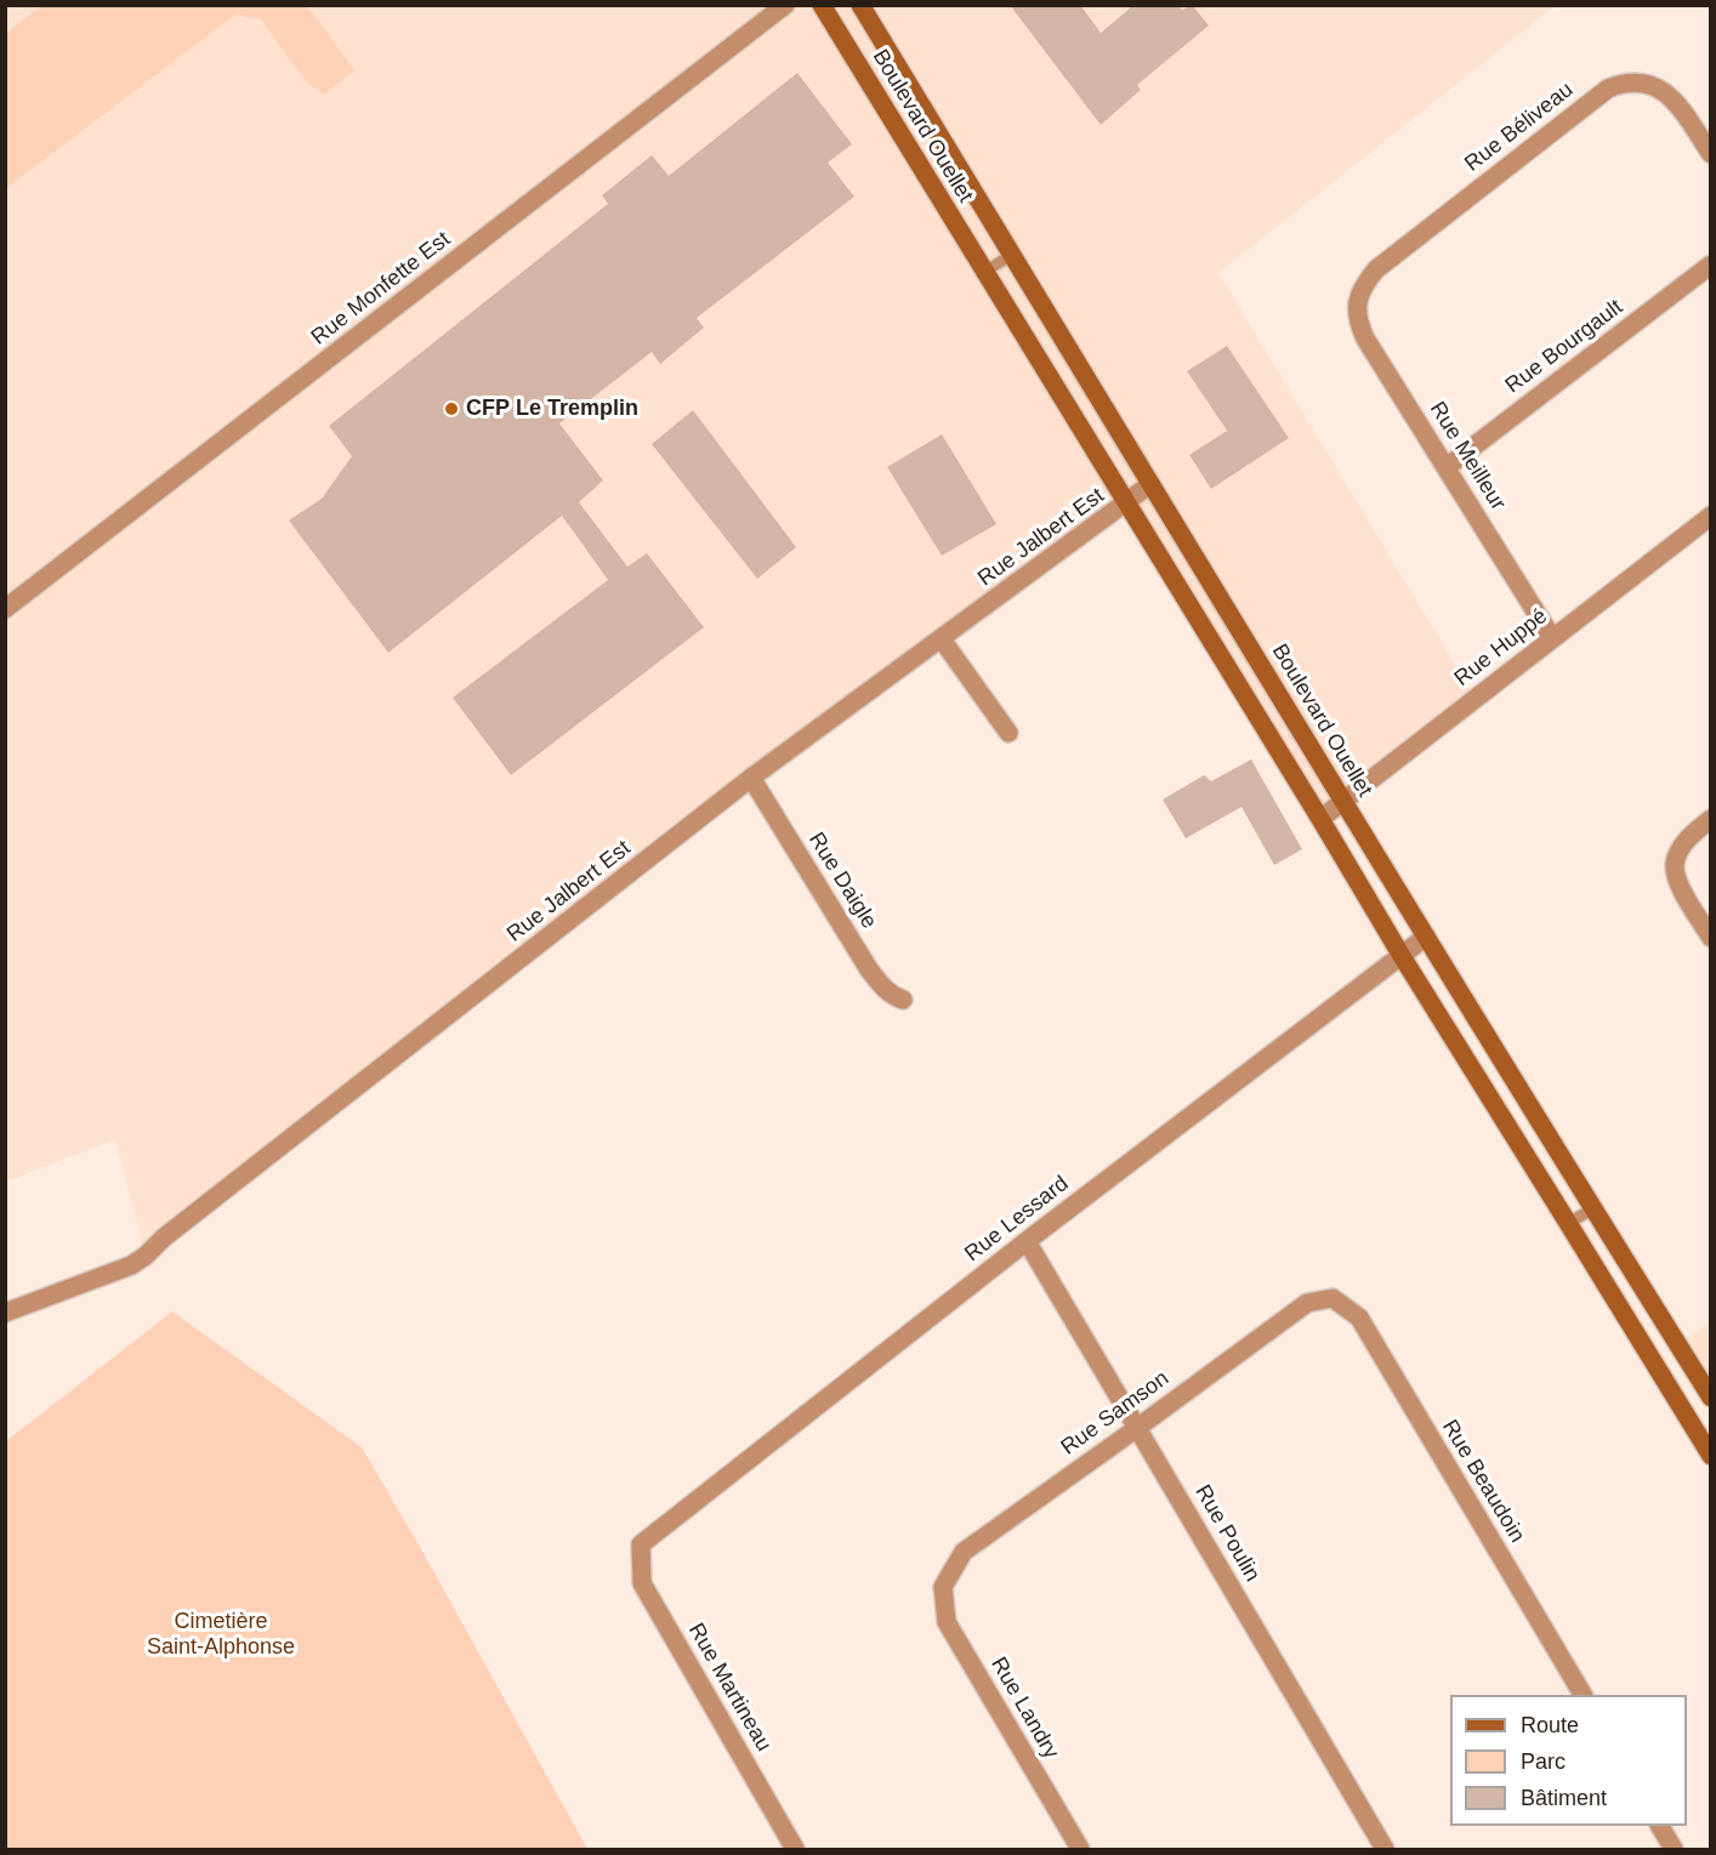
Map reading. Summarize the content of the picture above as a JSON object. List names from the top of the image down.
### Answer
{
  "streets": {
    "street": [
      "Boulevard Ouellet",
      "Rue Béliveau",
      "Rue Monfette Est",
      "Rue Bourgault",
      "Rue Meilleur",
      "Rue Jalbert Est",
      "Rue Huppé",
      "Rue Daigle",
      "Rue Lessard",
      "Rue Samson",
      "Rue Beaudoin",
      "Rue Poulin",
      "Rue Martineau",
      "Rue Landry"
    ]
  },
  "crossings": [
    ["Boulevard Ouellet", "Rue Jalbert Est"],
    ["Boulevard Ouellet", "Rue Huppé"],
    ["Boulevard Ouellet", "Rue Lessard"],
    ["Rue Béliveau", "Rue Meilleur"],
    ["Rue Bourgault", "Rue Meilleur"],
    ["Rue Meilleur", "Rue Huppé"],
    ["Rue Jalbert Est", "Rue Daigle"],
    ["Rue Lessard", "Rue Poulin"],
    ["Rue Lessard", "Rue Martineau"],
    ["Rue Samson", "Rue Beaudoin"],
    ["Rue Samson", "Rue Poulin"],
    ["Rue Samson", "Rue Landry"]
  ],
  "parks": ["Cimetière Saint-Alphonse"],
  "places": ["CFP Le Tremplin"],
  "legend": ["Route", "Parc", "Bâtiment"]
}
